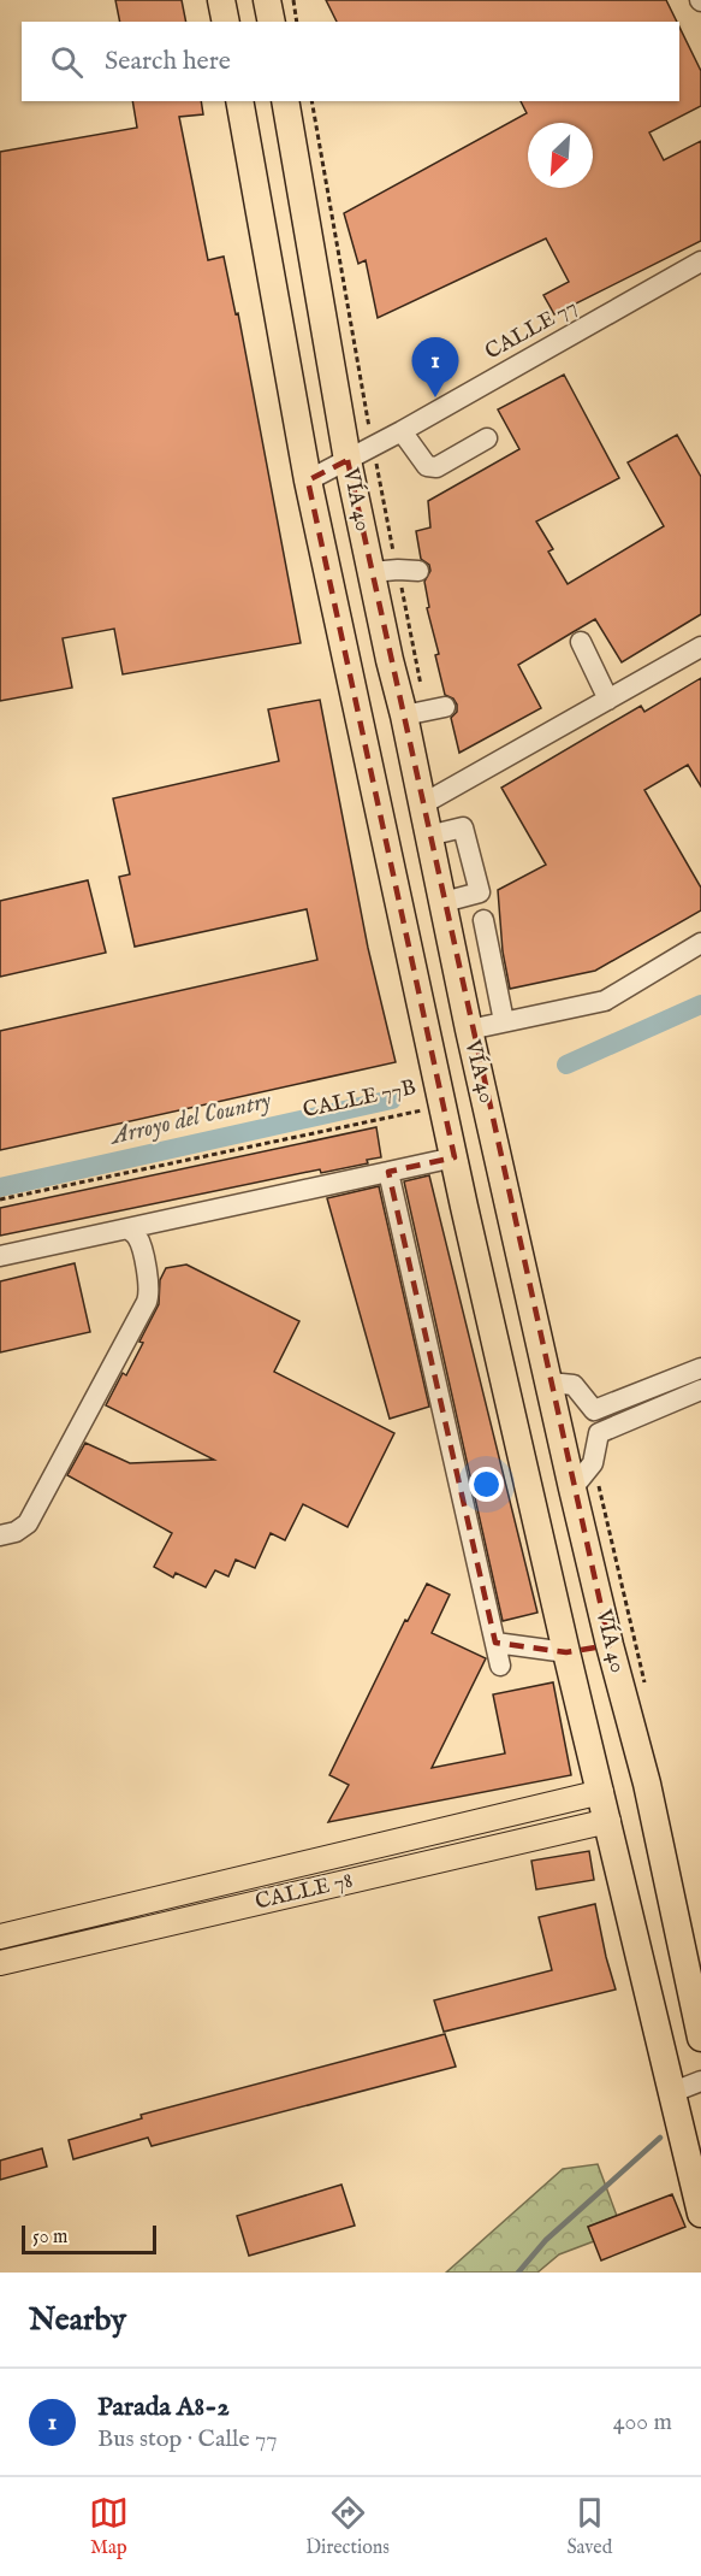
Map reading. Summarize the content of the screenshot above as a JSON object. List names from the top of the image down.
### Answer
{
  "streets": {
    "highway": ["VÍA 40"],
    "main road": ["CALLE 78"],
    "street": ["CALLE 77"],
    "path": ["CALLE 77B"]
  },
  "crossings": [
    ["CALLE 77", "VÍA 40"],
    ["VÍA 40", "CALLE 78"]
  ],
  "water": ["Arroyo del Country"],
  "scale_bar": "50 m",
  "north": "bottom left",
  "page": {
    "search": "Search here",
    "pins": "1",
    "scale": "50 m",
    "heading": "Nearby",
    "list": [
      {
        "mark": "1",
        "name": "Parada A8-2",
        "note": "Bus stop · Calle 77",
        "value": "400 m"
      }
    ],
    "nav": ["Map", "Directions", "Saved"]
  }
}
